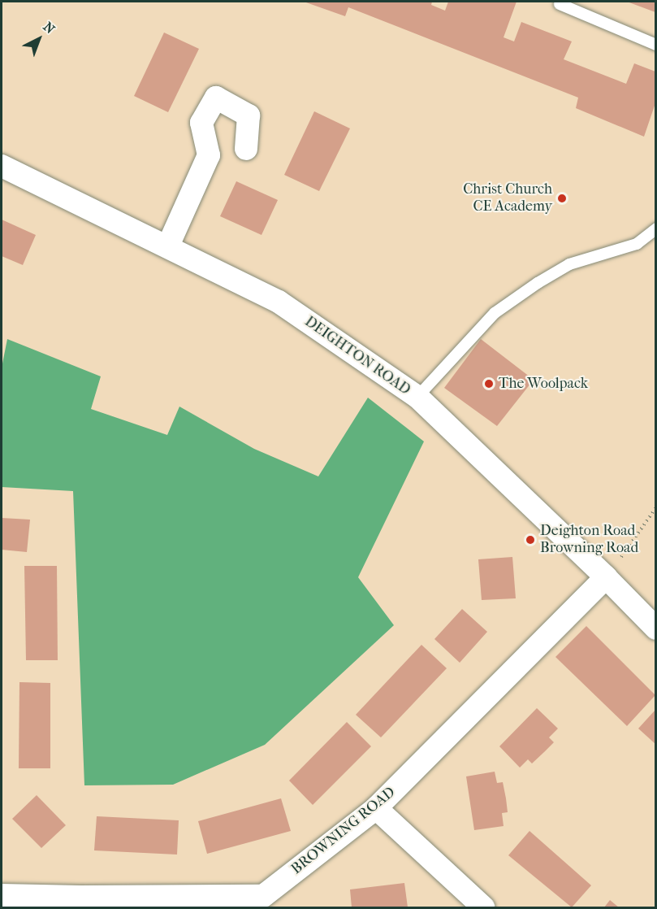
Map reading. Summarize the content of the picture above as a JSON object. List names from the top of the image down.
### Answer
{
  "streets": {
    "street": ["DEIGHTON ROAD", "BROWNING ROAD"]
  },
  "crossings": [
    ["DEIGHTON ROAD", "BROWNING ROAD"]
  ],
  "places": ["Christ Church CE Academy", "The Woolpack", "Deighton Road Browning Road"],
  "north": "top right"
}
